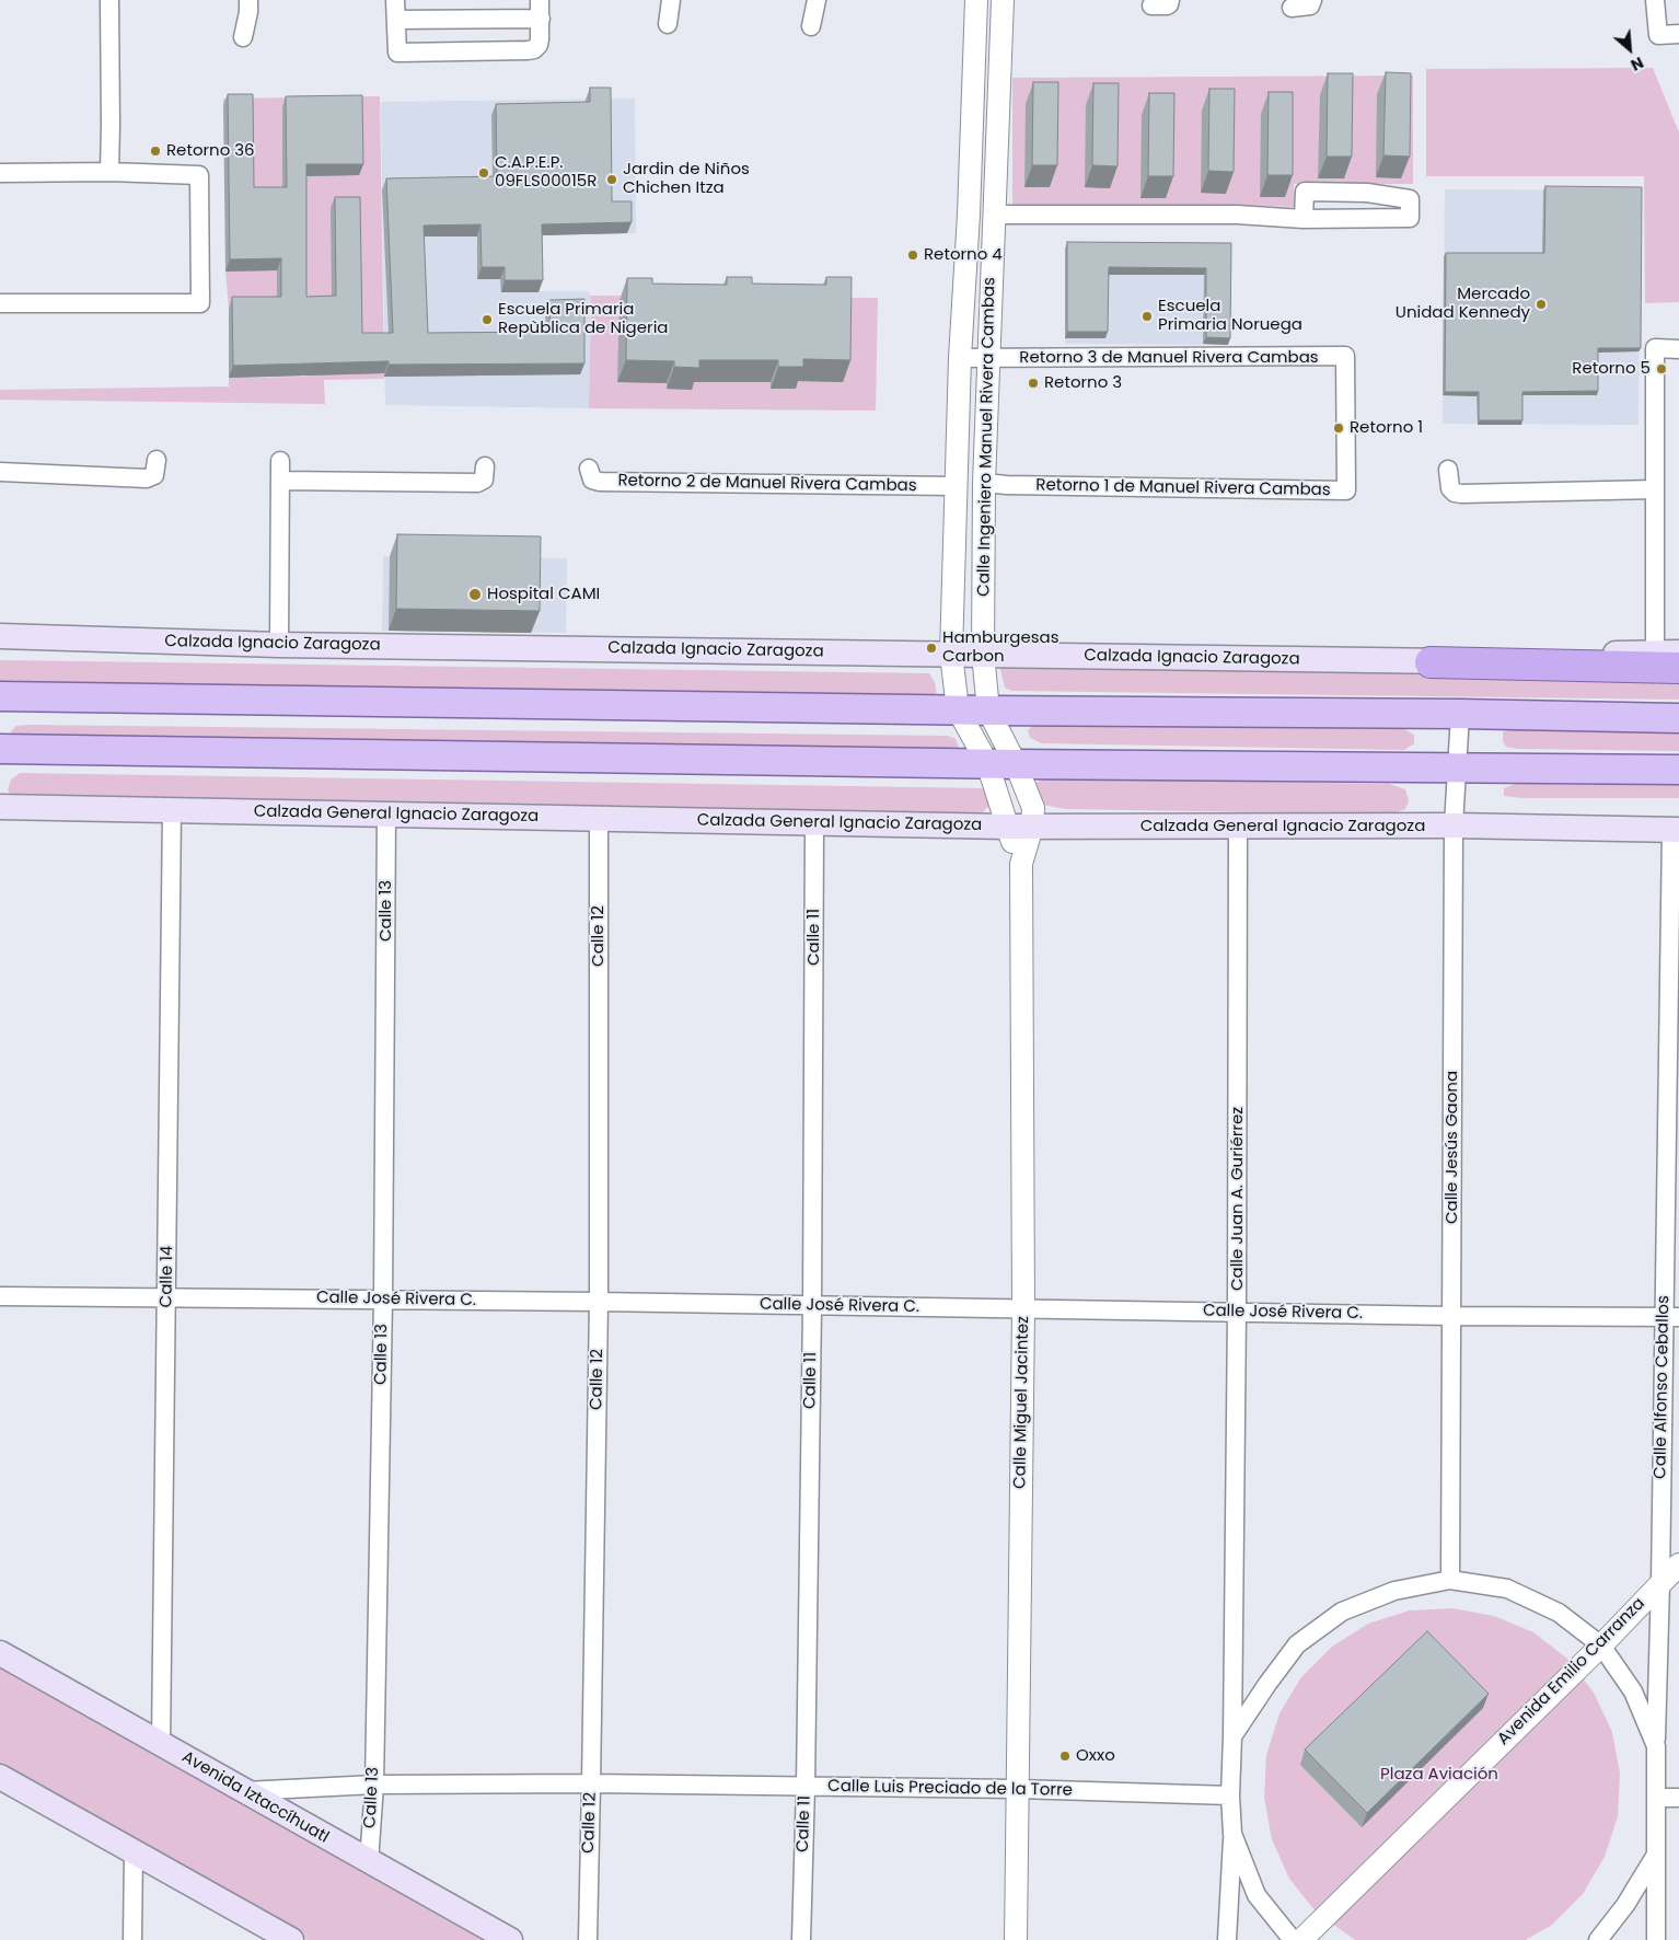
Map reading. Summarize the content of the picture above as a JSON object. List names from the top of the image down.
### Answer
{
  "streets": {
    "main road": ["Calzada Ignacio Zaragoza", "Calzada General Ignacio Zaragoza", "Avenida Iztaccíhuatl"],
    "street": [
      "Retorno 3 de Manuel Rivera Cambas",
      "Calle Ingeniero Manuel Rivera Cambas",
      "Retorno 2 de Manuel Rivera Cambas",
      "Retorno 1 de Manuel Rivera Cambas",
      "Calle 13",
      "Calle 12",
      "Calle 11",
      "Calle Jesús Gaona",
      "Calle Juan A. Guriérrez",
      "Calle 14",
      "Calle José Rivera C.",
      "Calle Alfonso Ceballos",
      "Calle Miguel Jacintez",
      "Avenida Emilio Carranza",
      "Calle Luis Preciado de la Torre"
    ]
  },
  "crossings": [
    ["Retorno 3 de Manuel Rivera Cambas", "Calle Ingeniero Manuel Rivera Cambas"],
    ["Retorno 3 de Manuel Rivera Cambas", "Retorno 1 de Manuel Rivera Cambas"],
    ["Calle Ingeniero Manuel Rivera Cambas", "Retorno 2 de Manuel Rivera Cambas"],
    ["Calle Ingeniero Manuel Rivera Cambas", "Retorno 1 de Manuel Rivera Cambas"],
    ["Calle Ingeniero Manuel Rivera Cambas", "Calzada Ignacio Zaragoza"],
    ["Calle Ingeniero Manuel Rivera Cambas", "Calle Miguel Jacintez"],
    ["Calzada General Ignacio Zaragoza", "Calle 13"],
    ["Calzada General Ignacio Zaragoza", "Calle 12"],
    ["Calzada General Ignacio Zaragoza", "Calle 11"],
    ["Calzada General Ignacio Zaragoza", "Calle Jesús Gaona"],
    ["Calzada General Ignacio Zaragoza", "Calle Juan A. Guriérrez"],
    ["Calzada General Ignacio Zaragoza", "Calle 14"],
    ["Calzada General Ignacio Zaragoza", "Calle Alfonso Ceballos"],
    ["Calzada General Ignacio Zaragoza", "Calle Miguel Jacintez"],
    ["Calle 13", "Calle José Rivera C."],
    ["Calle 13", "Calle Luis Preciado de la Torre"],
    ["Calle 13", "Avenida Iztaccíhuatl"],
    ["Calle 12", "Calle José Rivera C."],
    ["Calle 12", "Calle Luis Preciado de la Torre"],
    ["Calle 11", "Calle José Rivera C."],
    ["Calle 11", "Calle Luis Preciado de la Torre"],
    ["Calle Jesús Gaona", "Calle José Rivera C."],
    ["Calle Juan A. Guriérrez", "Calle José Rivera C."],
    ["Calle Juan A. Guriérrez", "Calle Luis Preciado de la Torre"],
    ["Calle 14", "Calle José Rivera C."],
    ["Calle 14", "Avenida Iztaccíhuatl"],
    ["Calle José Rivera C.", "Calle Alfonso Ceballos"],
    ["Calle José Rivera C.", "Calle Miguel Jacintez"],
    ["Calle Alfonso Ceballos", "Avenida Emilio Carranza"],
    ["Calle Miguel Jacintez", "Calle Luis Preciado de la Torre"],
    ["Calle Luis Preciado de la Torre", "Avenida Iztaccíhuatl"]
  ],
  "parks": ["Plaza Aviación"],
  "places": [
    "Retorno 36",
    "C.A.P.E.P. 09FLS00015R",
    "Jardin de Niños Chichen Itza",
    "Retorno 4",
    "Mercado Unidad Kennedy",
    "Escuela Primaria Noruega",
    "Escuela Primaria Repùblica de Nigeria",
    "Retorno 5",
    "Retorno 3",
    "Retorno 1",
    "Hospital CAMI",
    "Hamburgesas Carbon",
    "Oxxo"
  ],
  "north": "bottom right"
}
